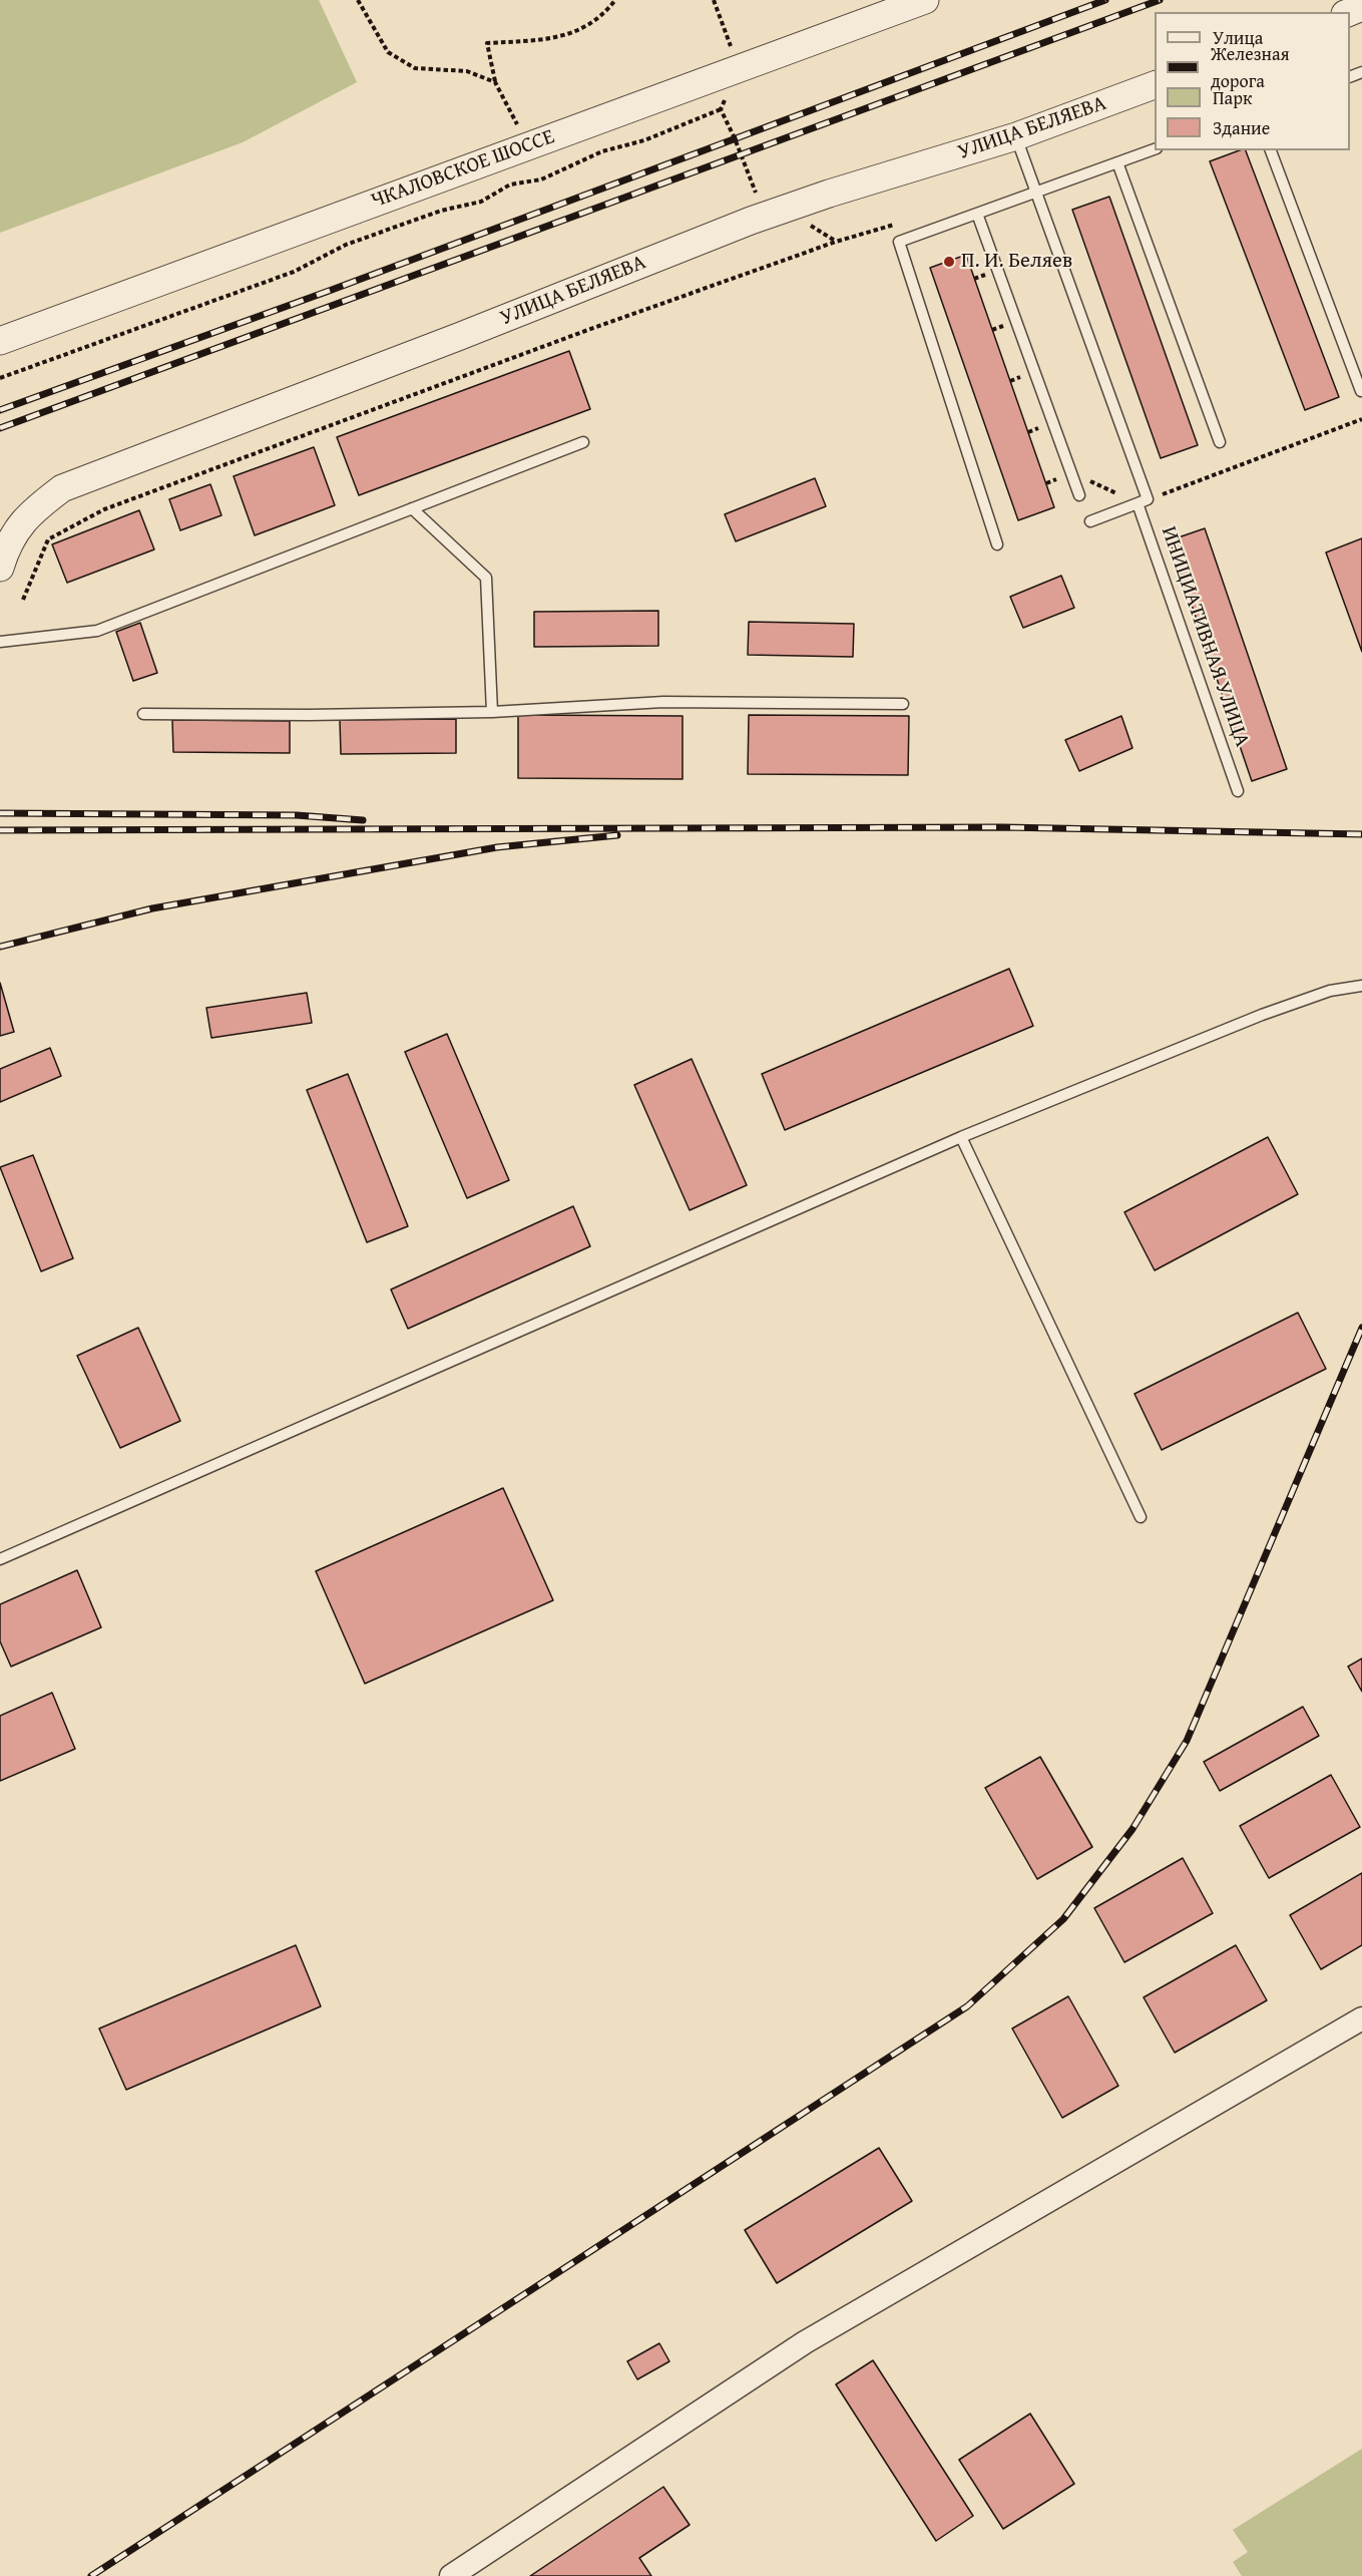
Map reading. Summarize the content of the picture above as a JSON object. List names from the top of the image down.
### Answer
{
  "streets": {
    "street": ["УЛИЦА БЕЛЯЕВА", "ЧКАЛОВСКОЕ ШОССЕ"],
    "lane": ["ИНИЦИАТИВНАЯ УЛИЦА"]
  },
  "crossings": [
    ["УЛИЦА БЕЛЯЕВА", "ИНИЦИАТИВНАЯ УЛИЦА"]
  ],
  "places": ["П. И. Беляев"],
  "legend": [
    "Улица",
    "Железная дорога",
    "Парк",
    "Здание"
  ]
}
